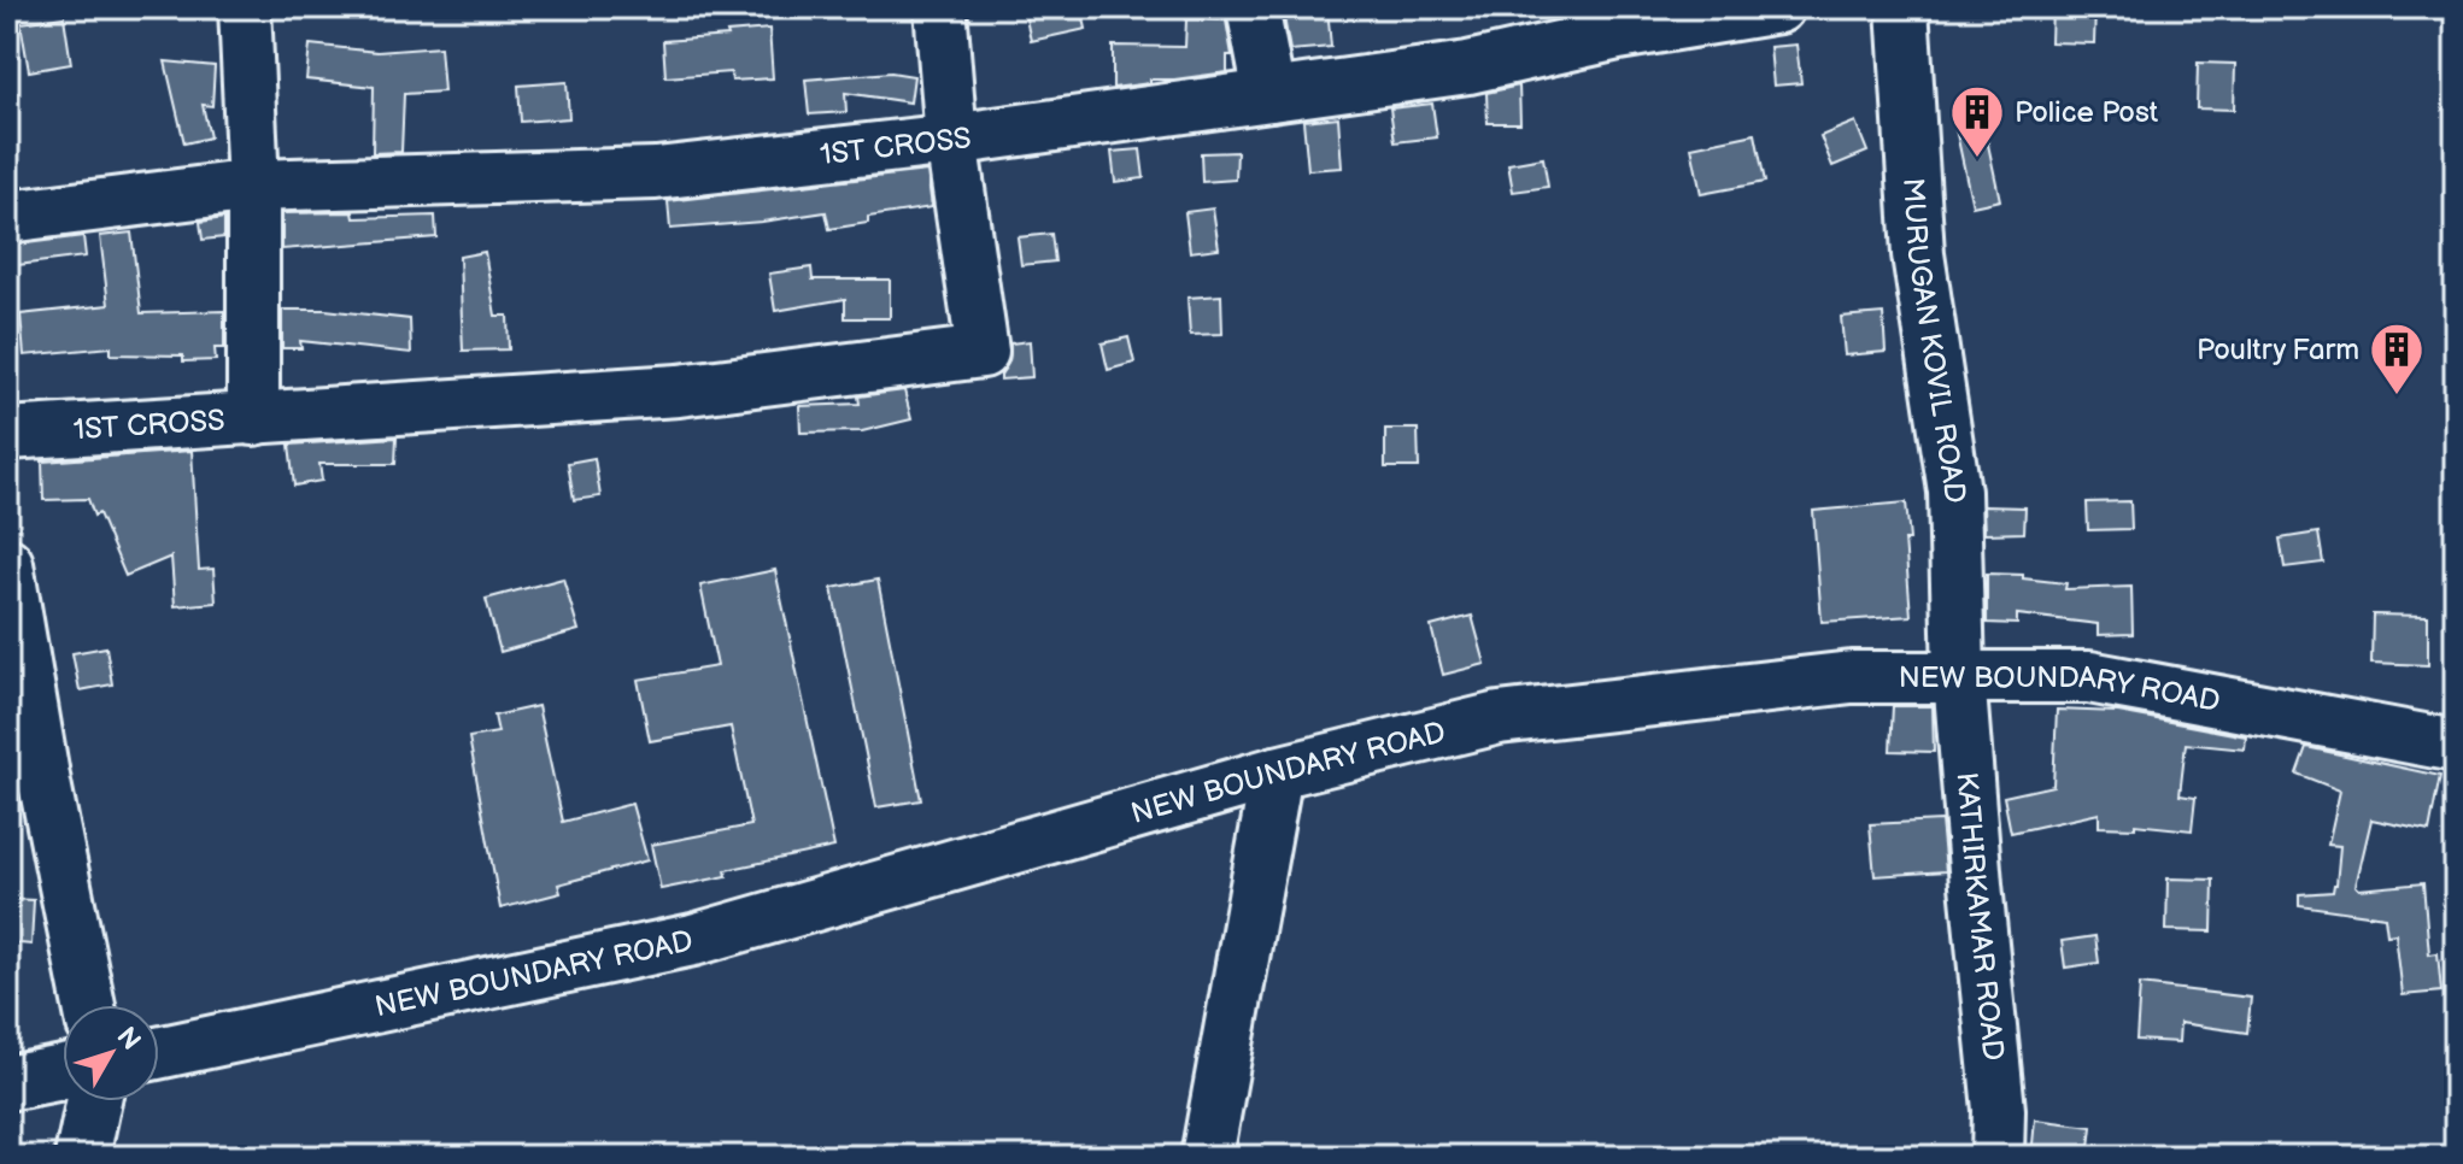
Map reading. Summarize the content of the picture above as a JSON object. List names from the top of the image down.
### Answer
{
  "streets": {
    "street": [
      "1ST CROSS",
      "MURUGAN KOVIL ROAD",
      "NEW BOUNDARY ROAD",
      "KATHIRKAMAR ROAD"
    ]
  },
  "crossings": [
    ["MURUGAN KOVIL ROAD", "NEW BOUNDARY ROAD"],
    ["MURUGAN KOVIL ROAD", "KATHIRKAMAR ROAD"],
    ["NEW BOUNDARY ROAD", "KATHIRKAMAR ROAD"]
  ],
  "places": {
    "building": ["Police Post", "Poultry Farm"]
  },
  "north": "top right"
}
